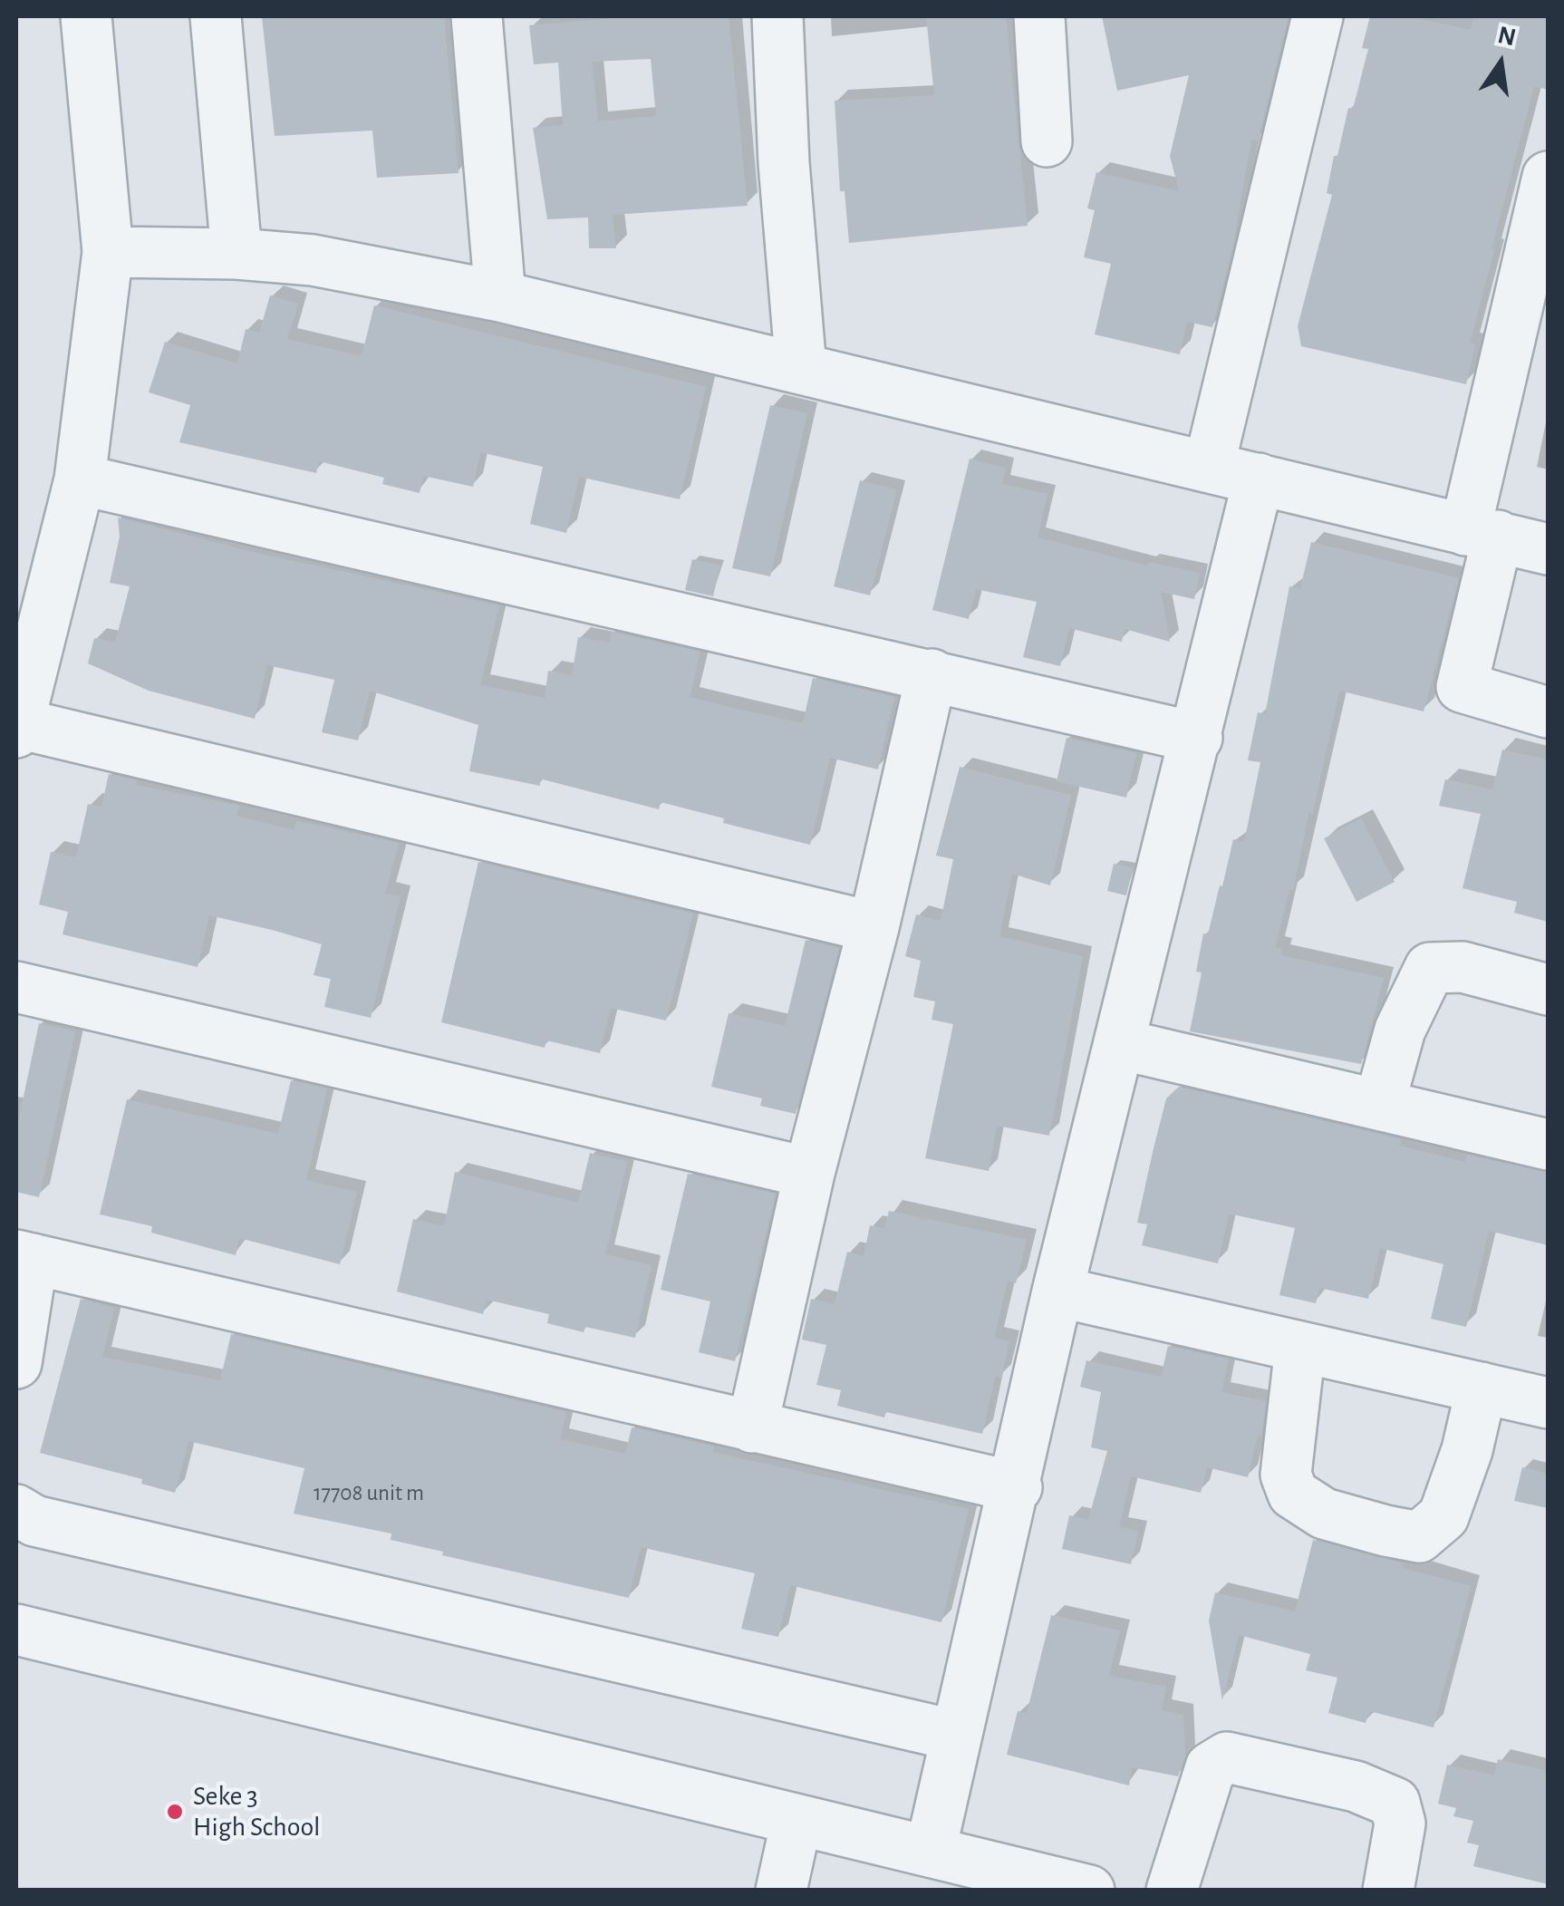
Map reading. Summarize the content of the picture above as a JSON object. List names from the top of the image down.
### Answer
{
  "places": ["Seke 3 High School"],
  "house_numbers": ["17708 unit m"],
  "north": "top"
}
